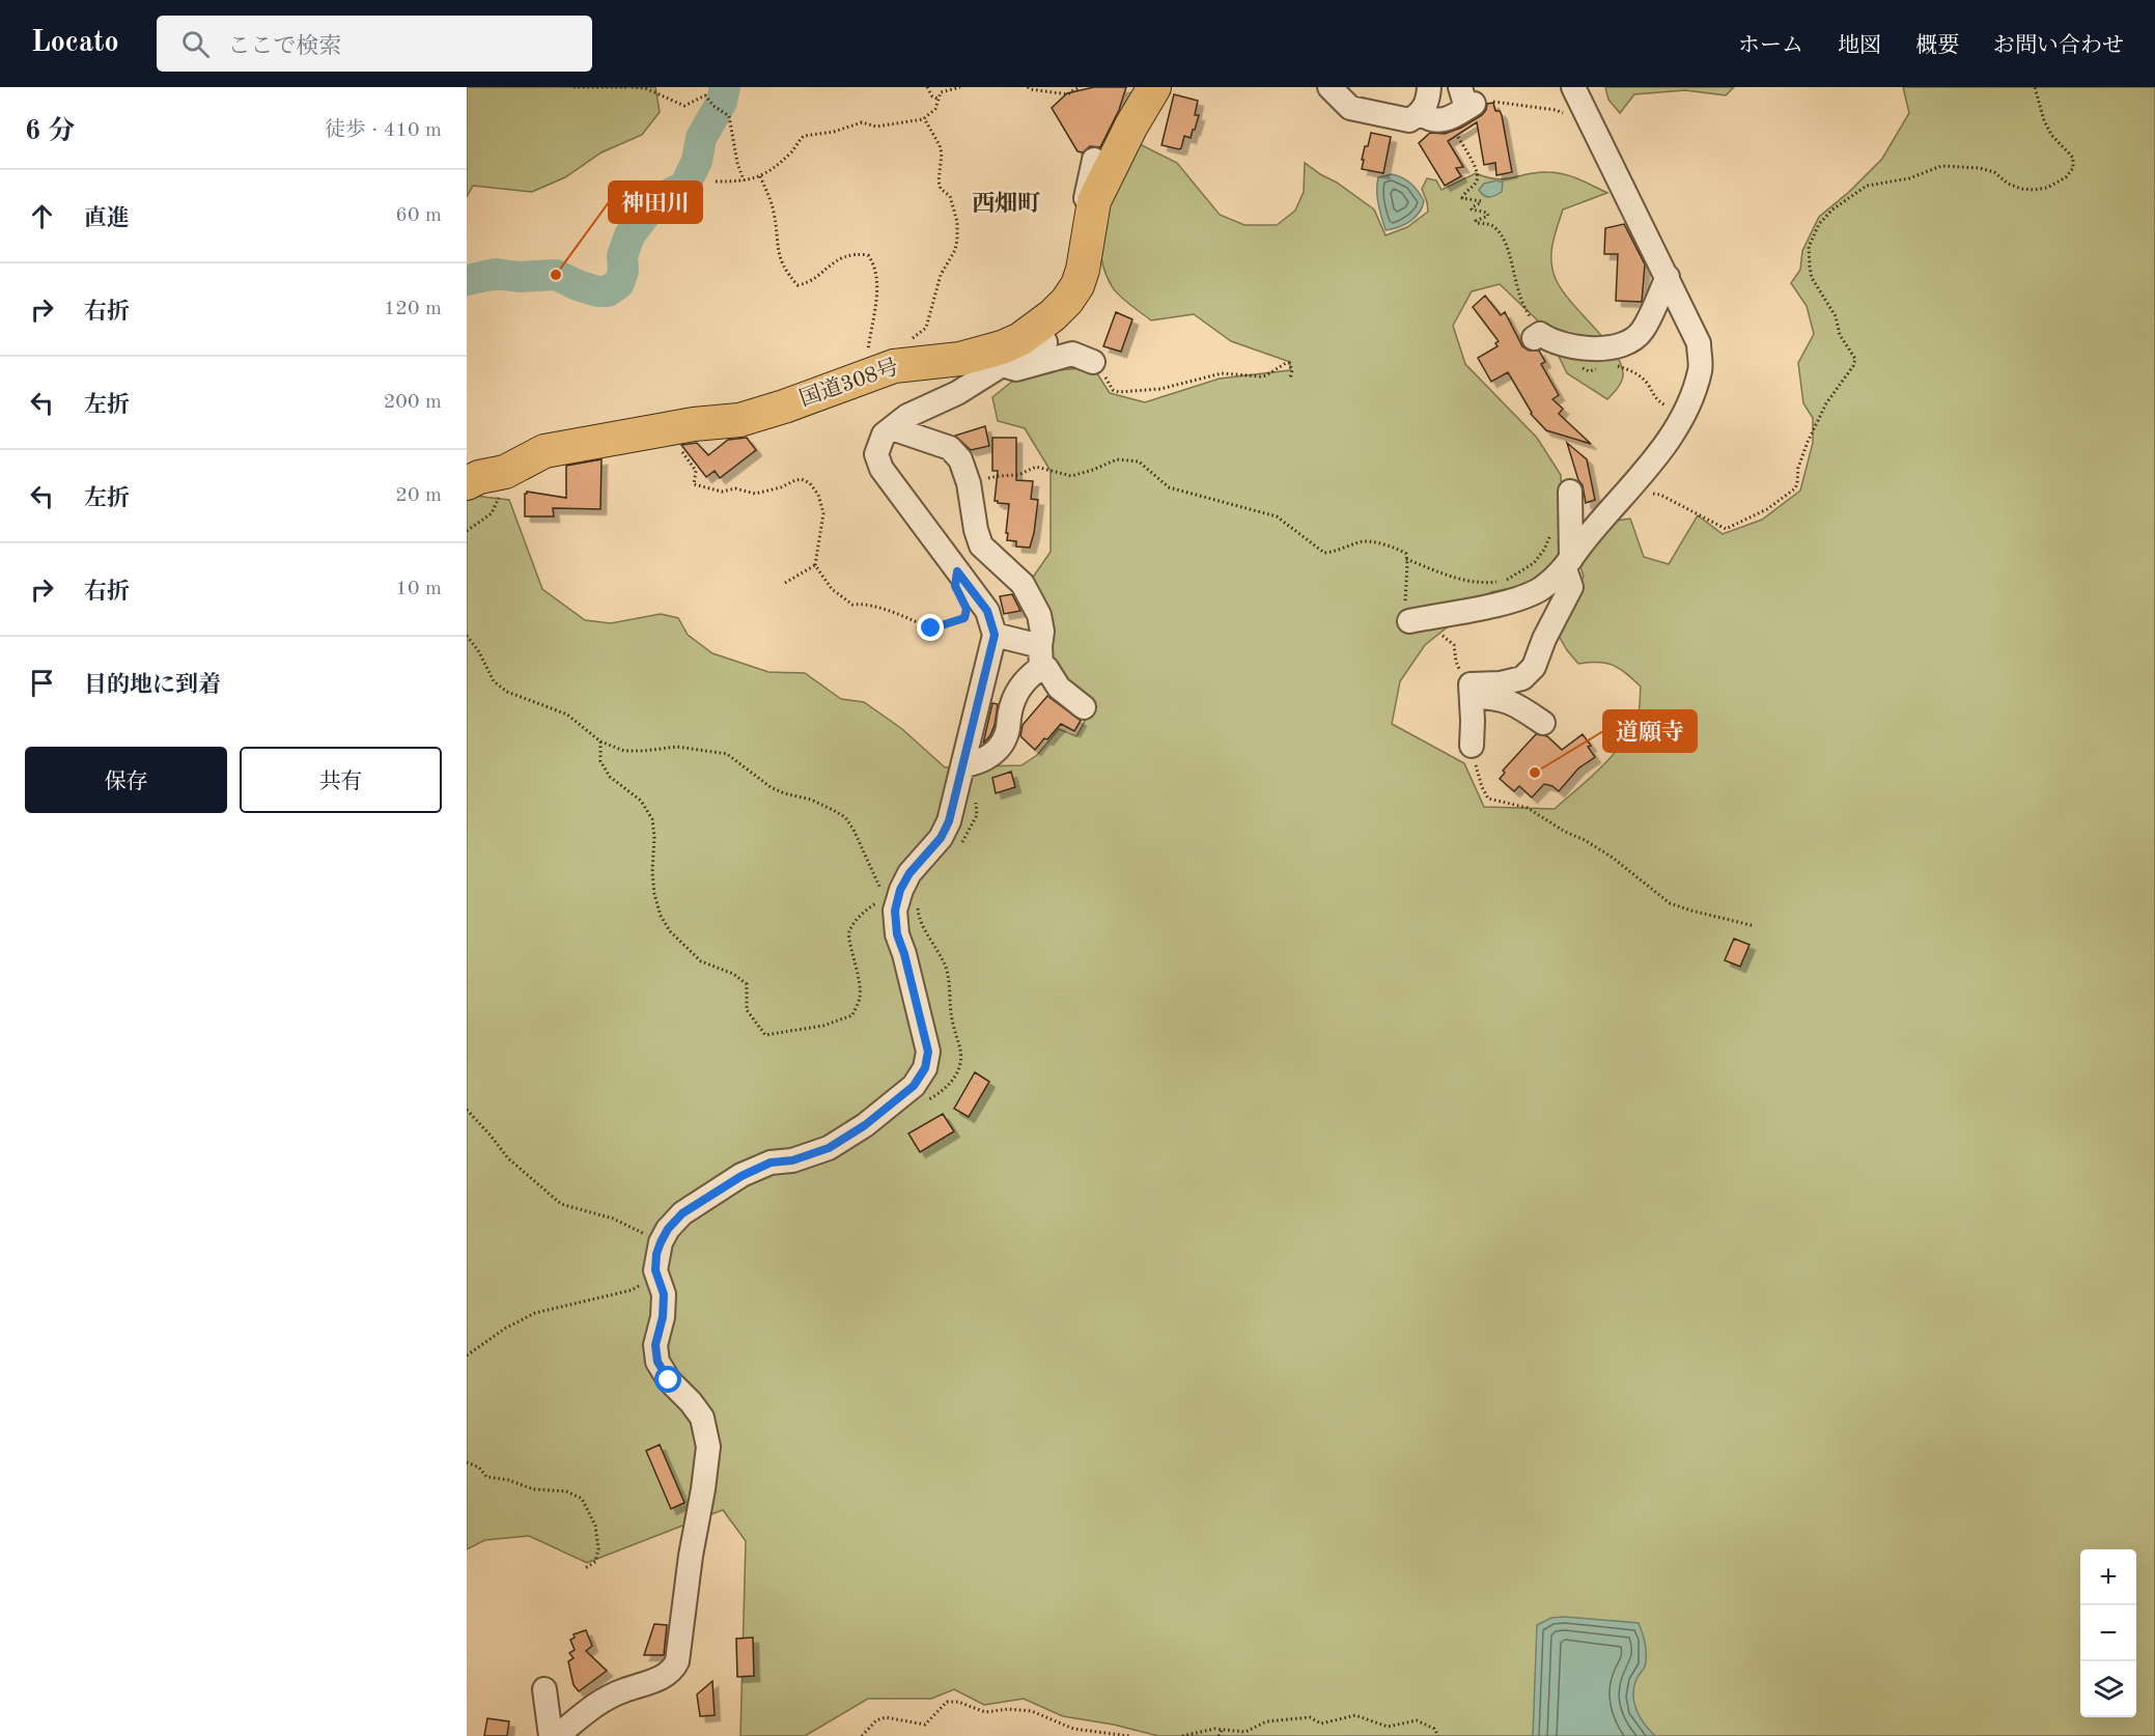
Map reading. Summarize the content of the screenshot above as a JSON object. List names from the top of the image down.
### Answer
{
  "streets": {
    "highway": ["国道308号"]
  },
  "districts": ["西畑町"],
  "places": ["神田川", "道願寺"],
  "page": {
    "header": "Locato",
    "search": "ここで検索",
    "nav": [
      "ホーム",
      "地図",
      "概要",
      "お問い合わせ"
    ],
    "heading": ["6 分", "徒歩 · 410 m"],
    "list": [
      ["直進", "60 m"],
      ["右折", "120 m"],
      ["左折", "200 m"],
      ["左折", "20 m"],
      ["右折", "10 m"],
      "目的地に到着"
    ],
    "buttons": ["保存", "共有"],
    "map_buttons": ["+", "−"]
  }
}
